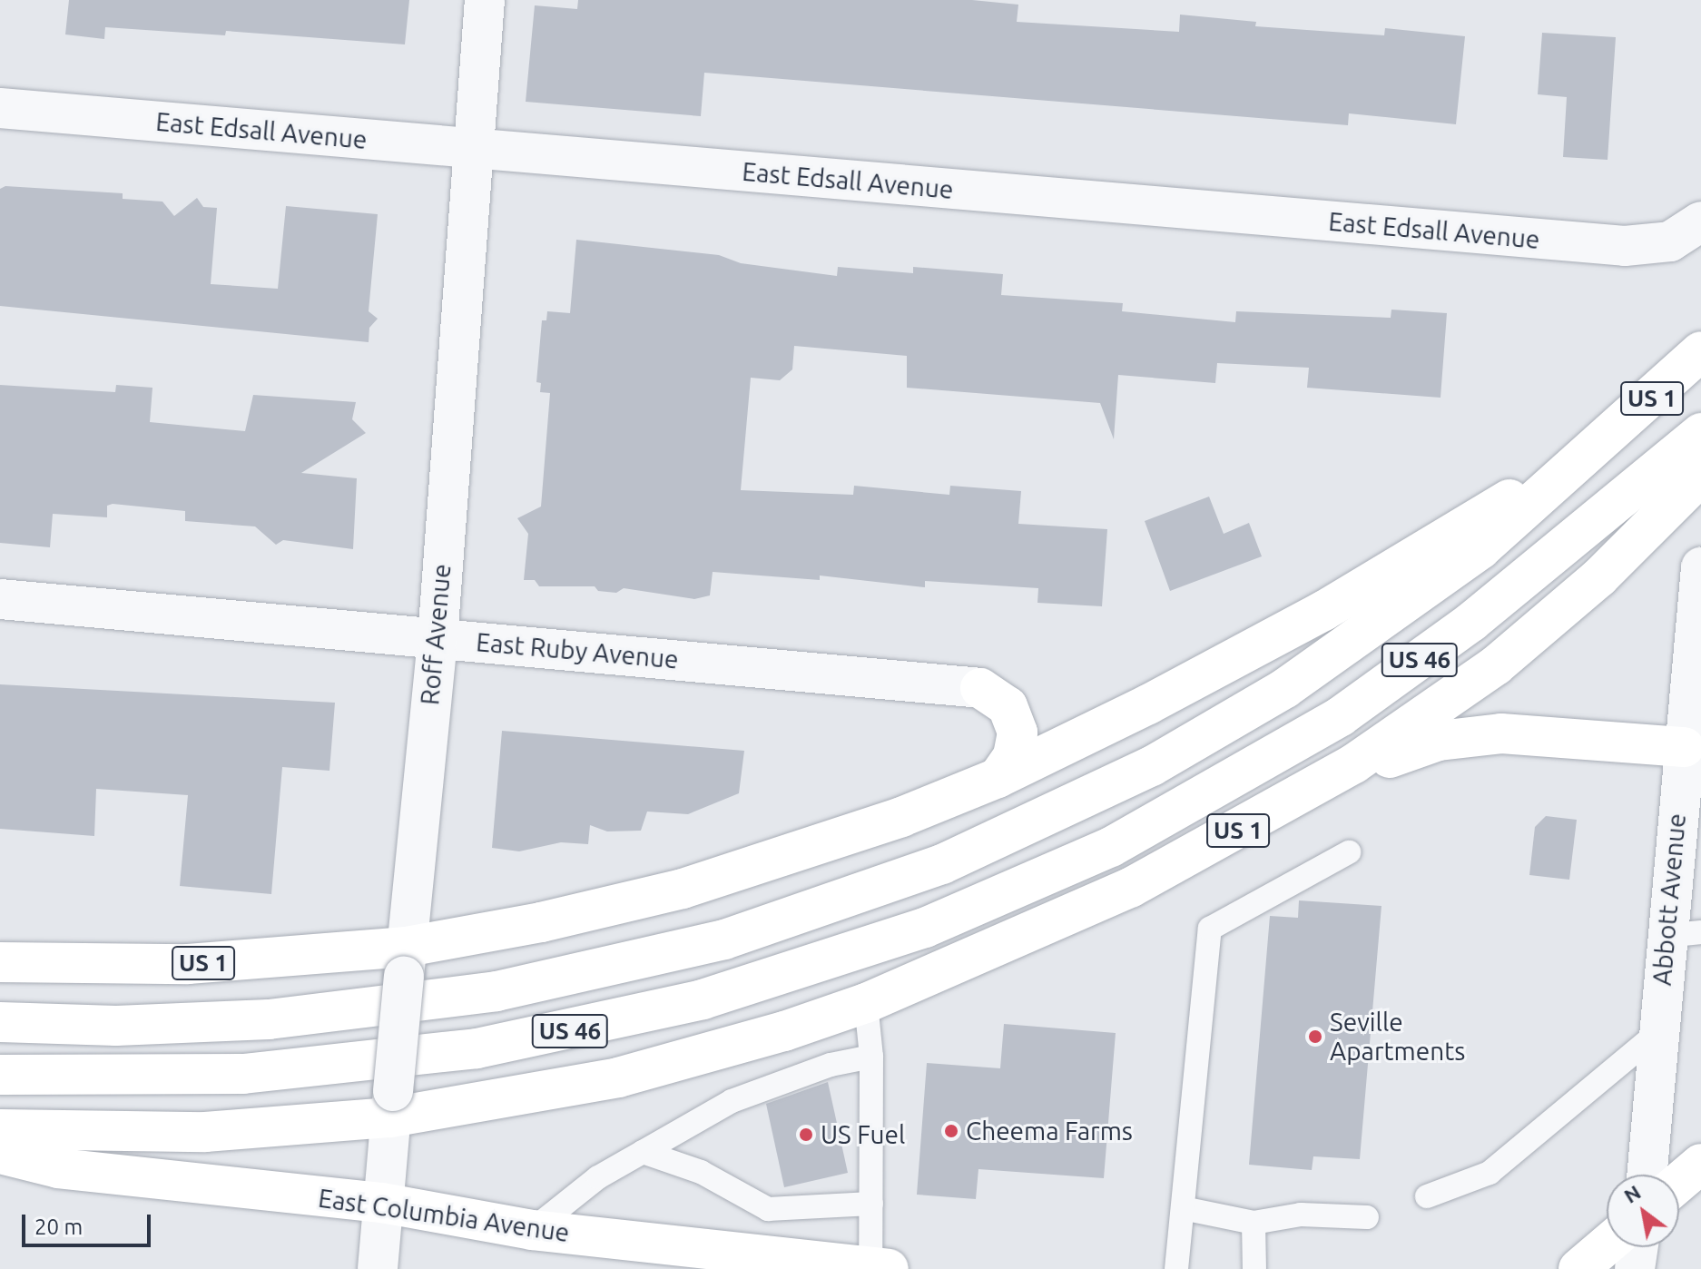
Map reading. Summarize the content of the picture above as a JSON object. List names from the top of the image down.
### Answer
{
  "streets": {
    "main road": ["US 1", "US 46", "East Columbia Avenue"],
    "street": [
      "East Edsall Avenue",
      "Roff Avenue",
      "East Ruby Avenue",
      "Abbott Avenue"
    ]
  },
  "crossings": [
    ["East Edsall Avenue", "Roff Avenue"],
    ["US 1", "Roff Avenue"],
    ["US 1", "US 46"],
    ["Roff Avenue", "East Ruby Avenue"],
    ["Roff Avenue", "East Columbia Avenue"]
  ],
  "places": ["Seville Apartments", "Cheema Farms", "US Fuel"],
  "scale_bar": "20 m",
  "north": "top left"
}
